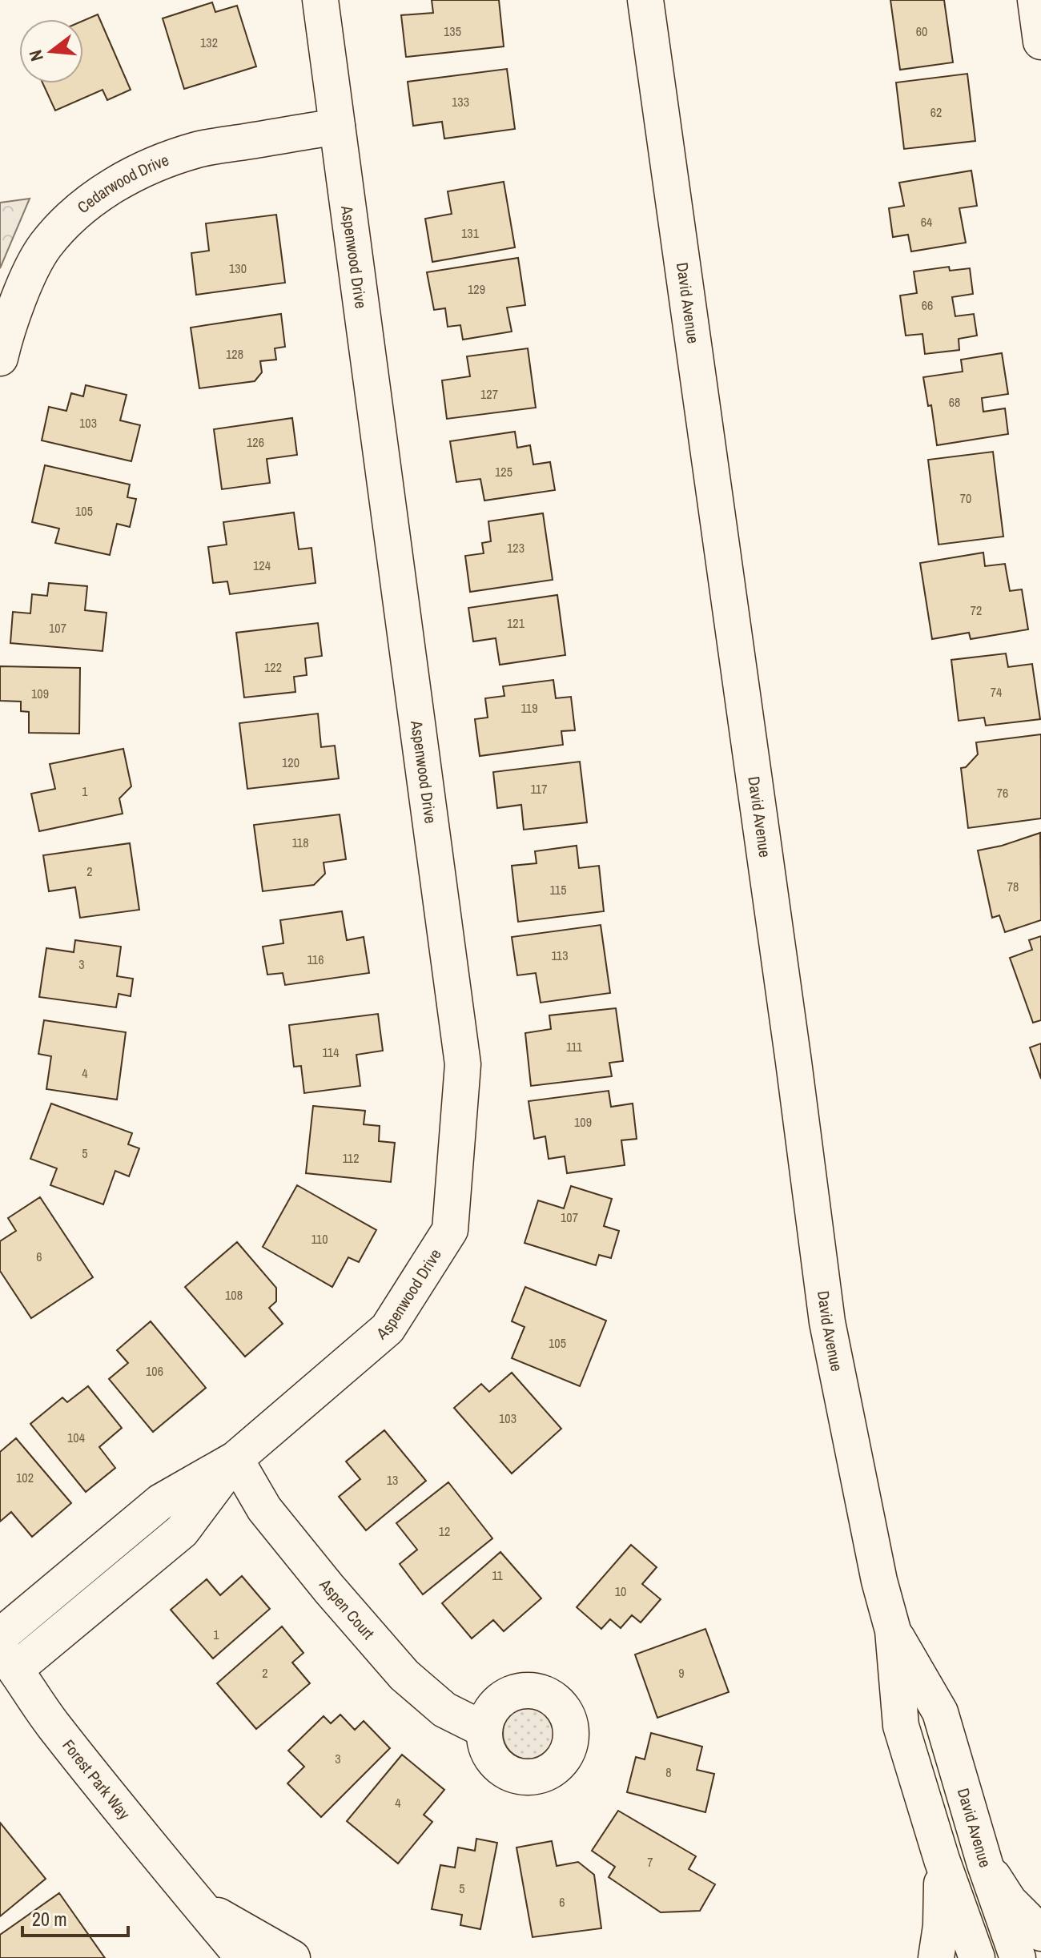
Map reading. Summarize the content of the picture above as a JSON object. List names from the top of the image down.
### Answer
{
  "streets": {
    "street": [
      "Cedarwood Drive",
      "Aspenwood Drive",
      "David Avenue",
      "Aspen Court",
      "Forest Park Way"
    ]
  },
  "crossings": [
    ["Cedarwood Drive", "Aspenwood Drive"],
    ["Aspenwood Drive", "Aspen Court"],
    ["Aspenwood Drive", "Forest Park Way"]
  ],
  "house_numbers": [
    "135",
    "60",
    "132",
    "133",
    "62",
    "64",
    "131",
    "130",
    "129",
    "66",
    "128",
    "127",
    "68",
    "103",
    "126",
    "125",
    "70",
    "105",
    "123",
    "124",
    "72",
    "121",
    "107",
    "122",
    "74",
    "109",
    "119",
    "120",
    "117",
    "1",
    "76",
    "118",
    "2",
    "78",
    "115",
    "113",
    "116",
    "3",
    "111",
    "114",
    "4",
    "109",
    "5",
    "112",
    "107",
    "110",
    "6",
    "108",
    "105",
    "106",
    "103",
    "104",
    "102",
    "13",
    "12",
    "11",
    "10",
    "1",
    "2",
    "9",
    "3",
    "8",
    "4",
    "7",
    "5",
    "6"
  ],
  "scale_bar": "20 m",
  "north": "left"
}
